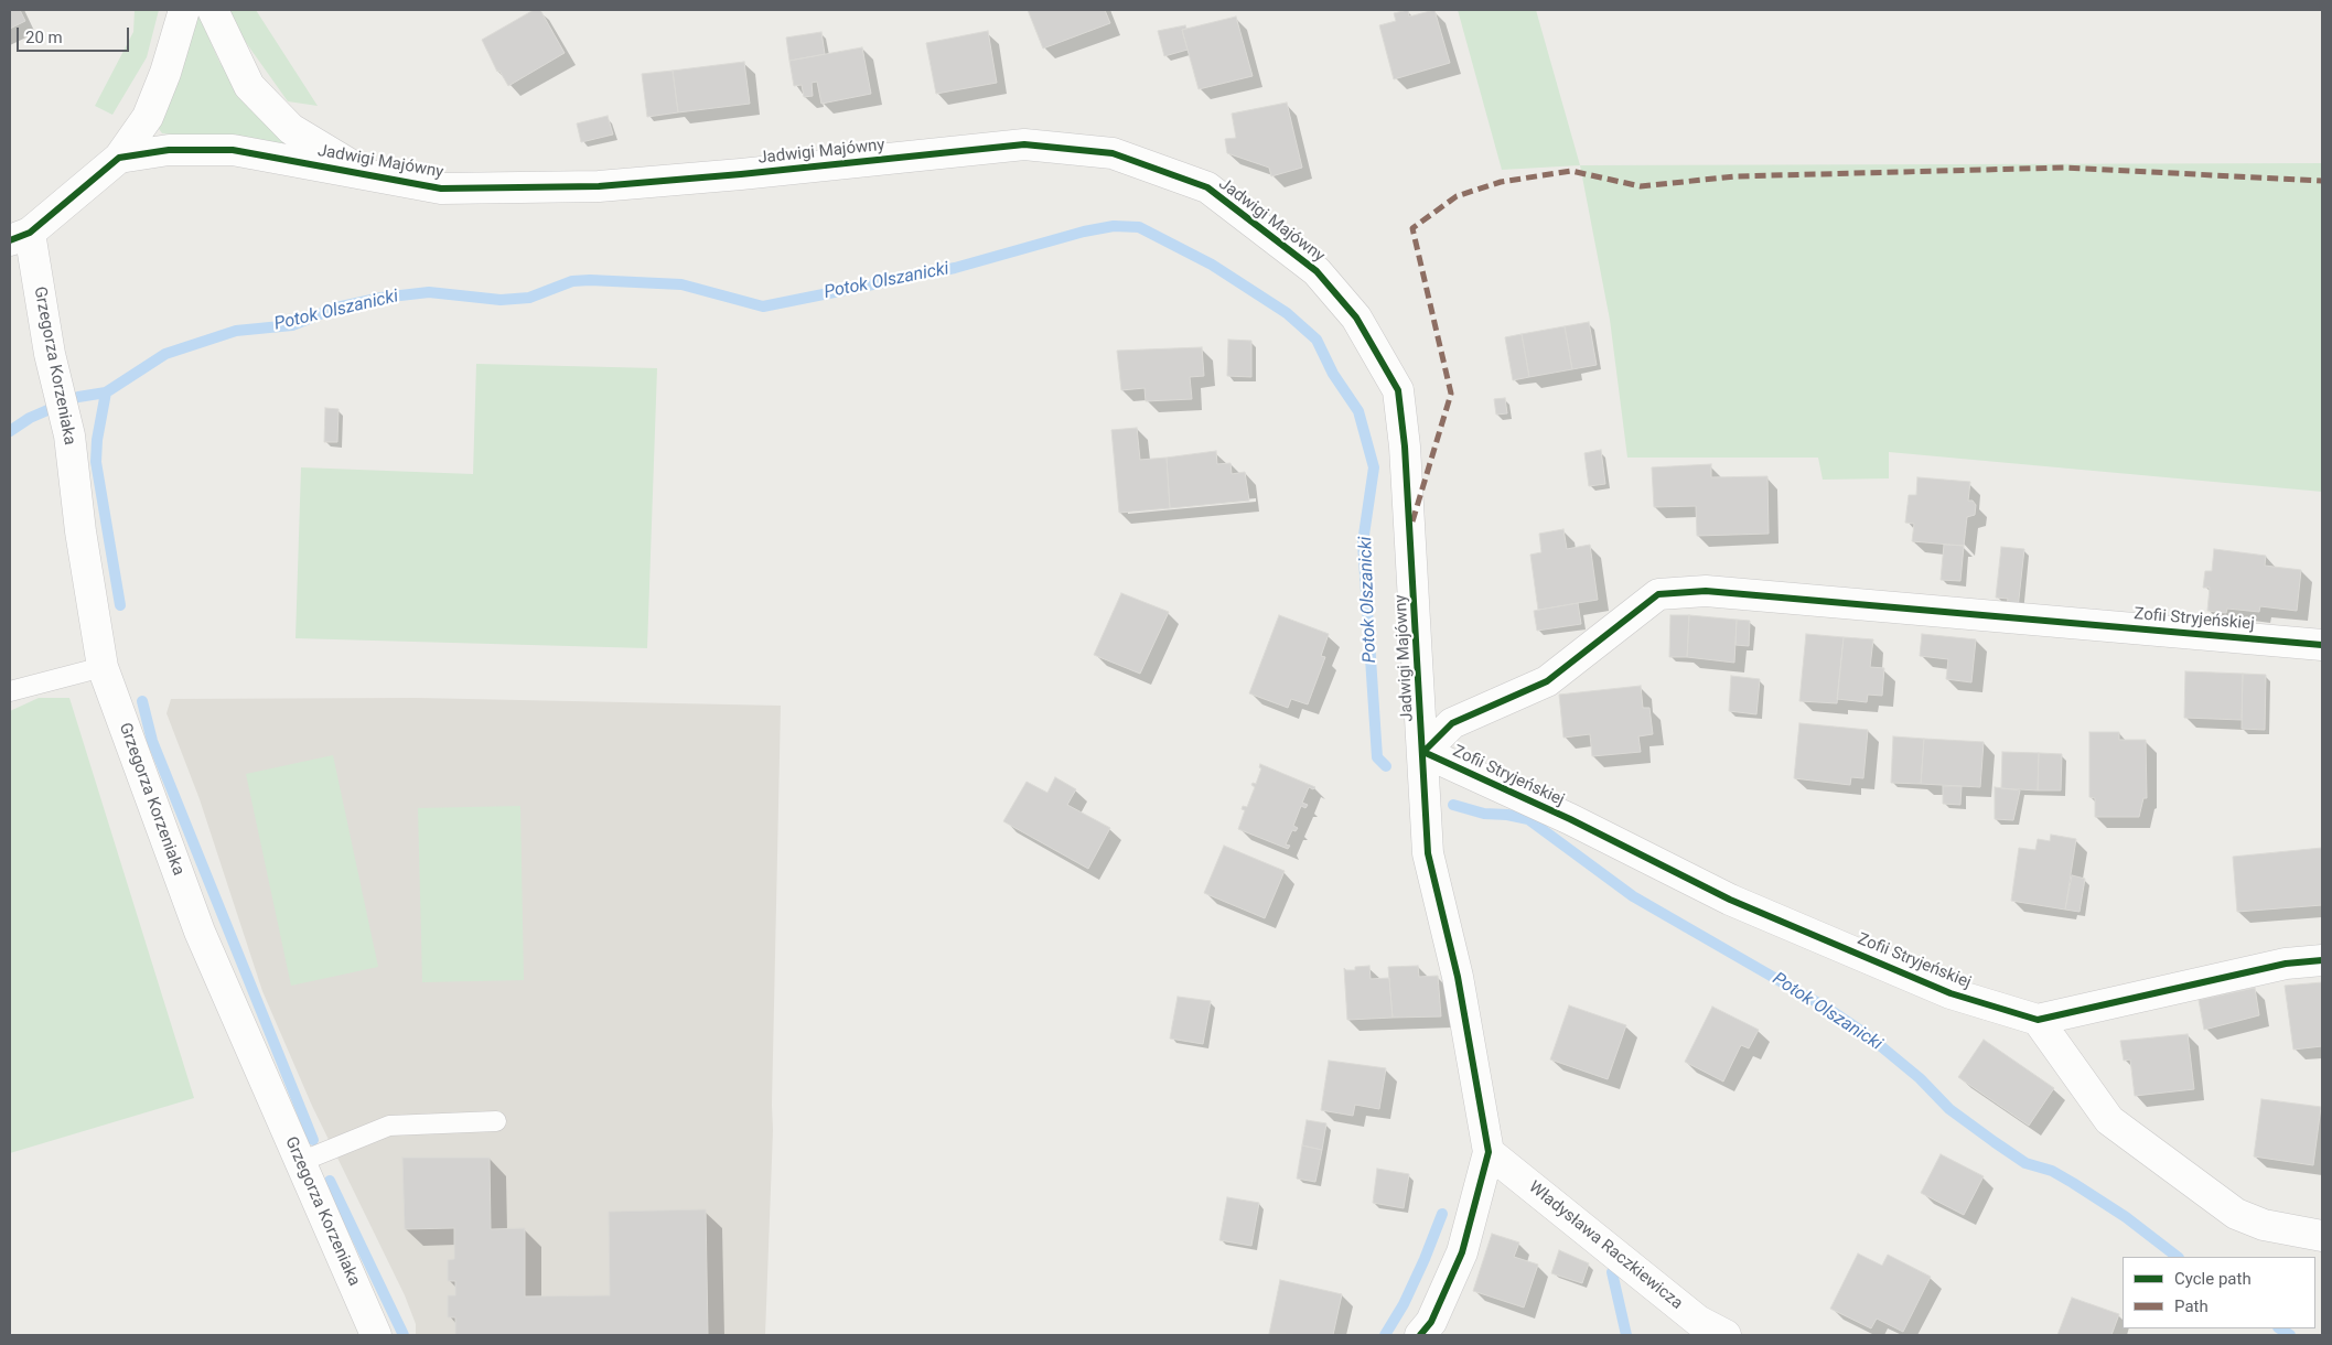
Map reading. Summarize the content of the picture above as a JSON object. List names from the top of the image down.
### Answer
{
  "streets": {
    "street": [
      "Jadwigi Majówny",
      "Grzegorza Korzeniaka",
      "Zofii Stryjeńskiej",
      "Władysława Raczkiewicza"
    ]
  },
  "crossings": [
    ["Jadwigi Majówny", "Zofii Stryjeńskiej"],
    ["Jadwigi Majówny", "Władysława Raczkiewicza"]
  ],
  "water": ["Potok Olszanicki"],
  "legend": ["Cycle path", "Path"],
  "scale_bar": "20 m"
}
